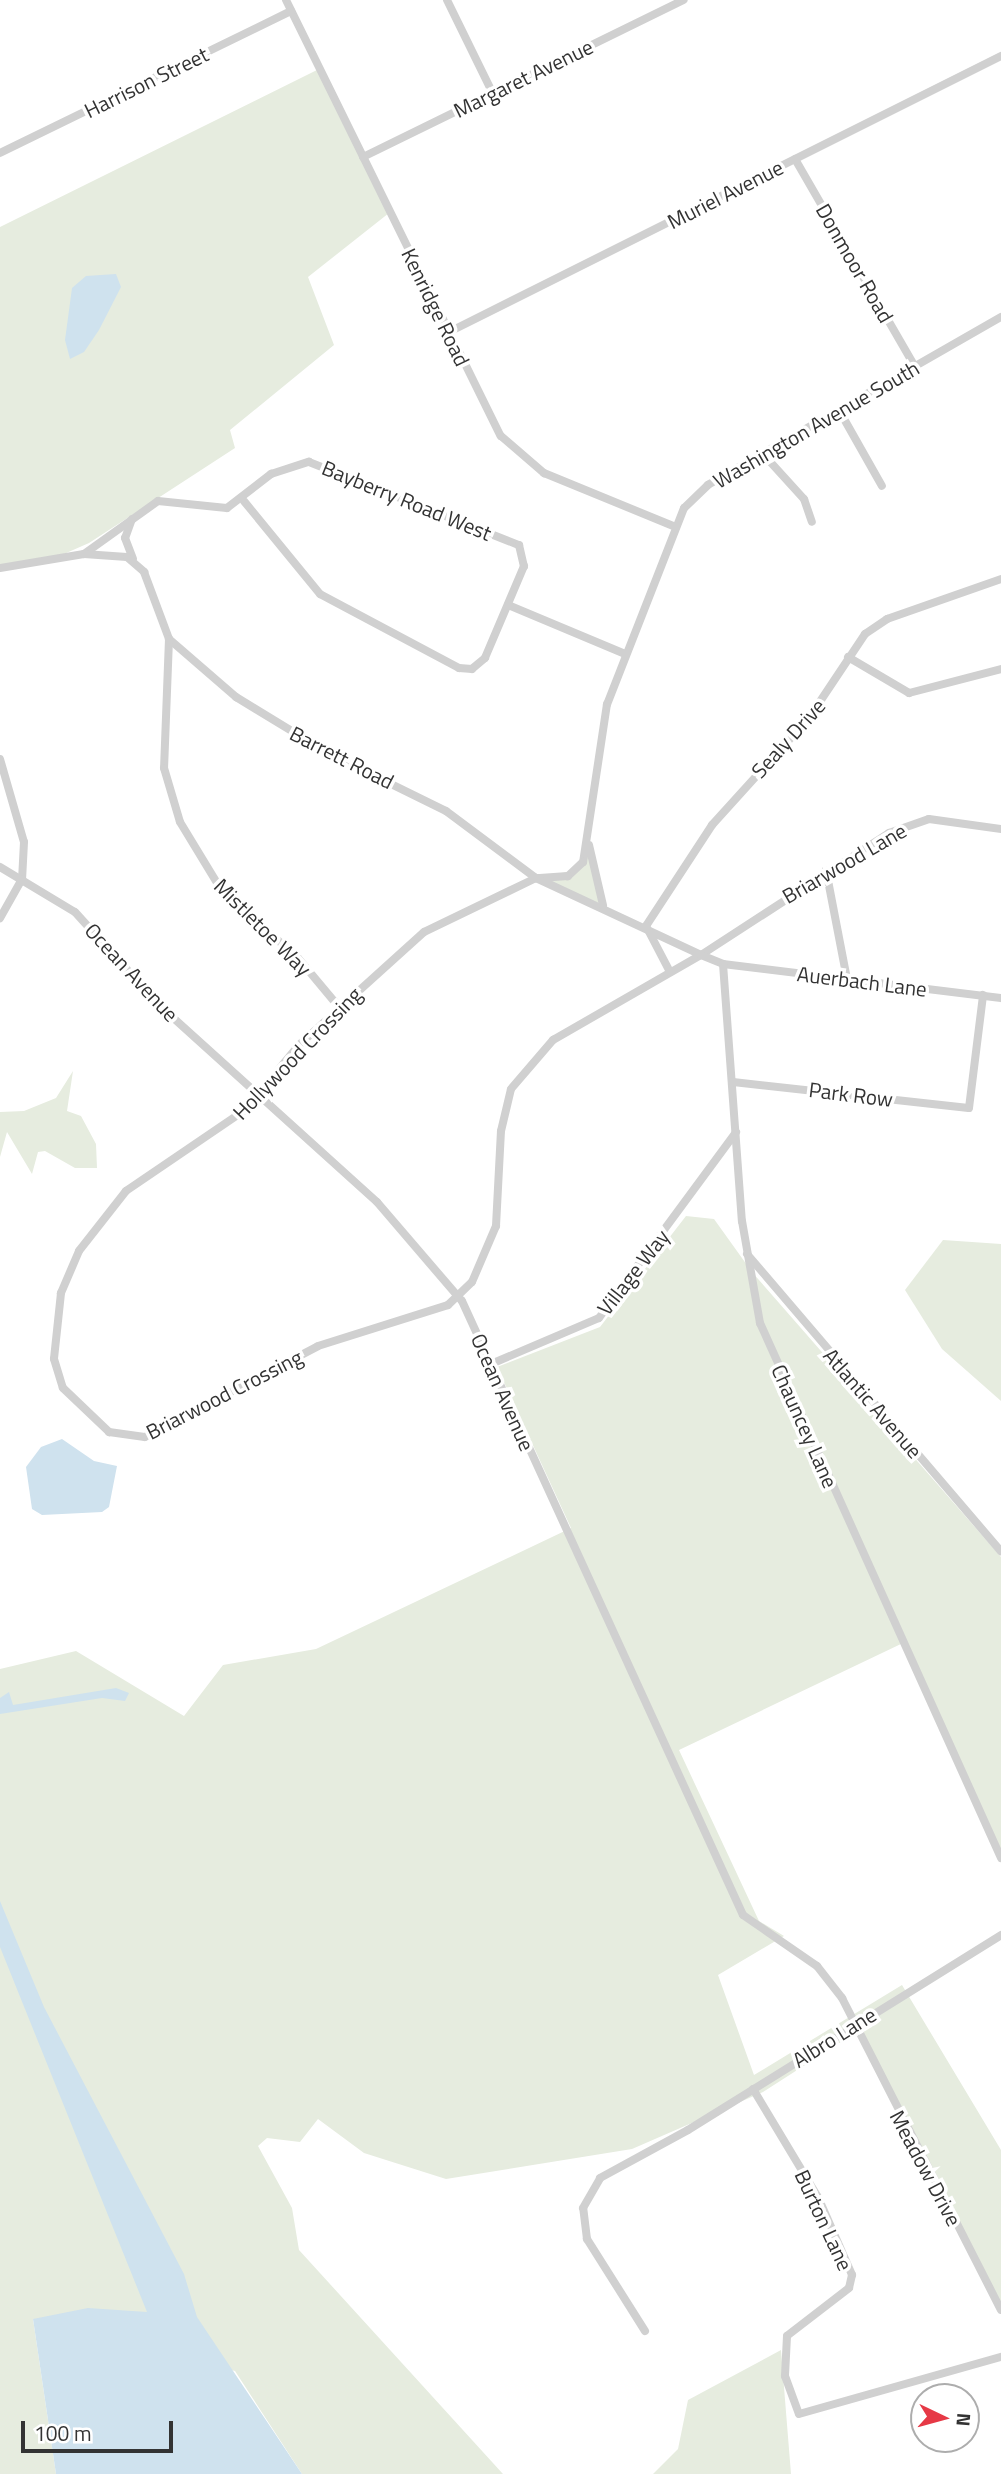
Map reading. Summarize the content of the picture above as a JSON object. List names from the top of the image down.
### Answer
{
  "streets": {
    "street": [
      "Margaret Avenue",
      "Harrison Street",
      "Muriel Avenue",
      "Donmoor Road",
      "Kenridge Road",
      "Washington Avenue South",
      "Bayberry Road West",
      "Sealy Drive",
      "Barrett Road",
      "Briarwood Lane",
      "Mistletoe Way",
      "Ocean Avenue",
      "Auerbach Lane",
      "Hollywood Crossing",
      "Park Row",
      "Village Way",
      "Briarwood Crossing",
      "Atlantic Avenue",
      "Chauncey Lane",
      "Albro Lane",
      "Meadow Drive",
      "Burton Lane"
    ]
  },
  "crossings": [
    ["Margaret Avenue", "Kenridge Road"],
    ["Harrison Street", "Kenridge Road"],
    ["Muriel Avenue", "Donmoor Road"],
    ["Muriel Avenue", "Kenridge Road"],
    ["Donmoor Road", "Washington Avenue South"],
    ["Kenridge Road", "Washington Avenue South"],
    ["Washington Avenue South", "Barrett Road"],
    ["Washington Avenue South", "Hollywood Crossing"],
    ["Sealy Drive", "Barrett Road"],
    ["Barrett Road", "Briarwood Lane"],
    ["Barrett Road", "Mistletoe Way"],
    ["Barrett Road", "Hollywood Crossing"],
    ["Mistletoe Way", "Hollywood Crossing"],
    ["Ocean Avenue", "Hollywood Crossing"],
    ["Ocean Avenue", "Village Way"],
    ["Ocean Avenue", "Briarwood Crossing"],
    ["Ocean Avenue", "Albro Lane"],
    ["Ocean Avenue", "Meadow Drive"],
    ["Auerbach Lane", "Park Row"],
    ["Auerbach Lane", "Chauncey Lane"],
    ["Hollywood Crossing", "Briarwood Crossing"],
    ["Park Row", "Chauncey Lane"],
    ["Village Way", "Chauncey Lane"],
    ["Atlantic Avenue", "Chauncey Lane"],
    ["Albro Lane", "Meadow Drive"],
    ["Albro Lane", "Burton Lane"]
  ],
  "scale_bar": "100 m",
  "north": "right"
}
